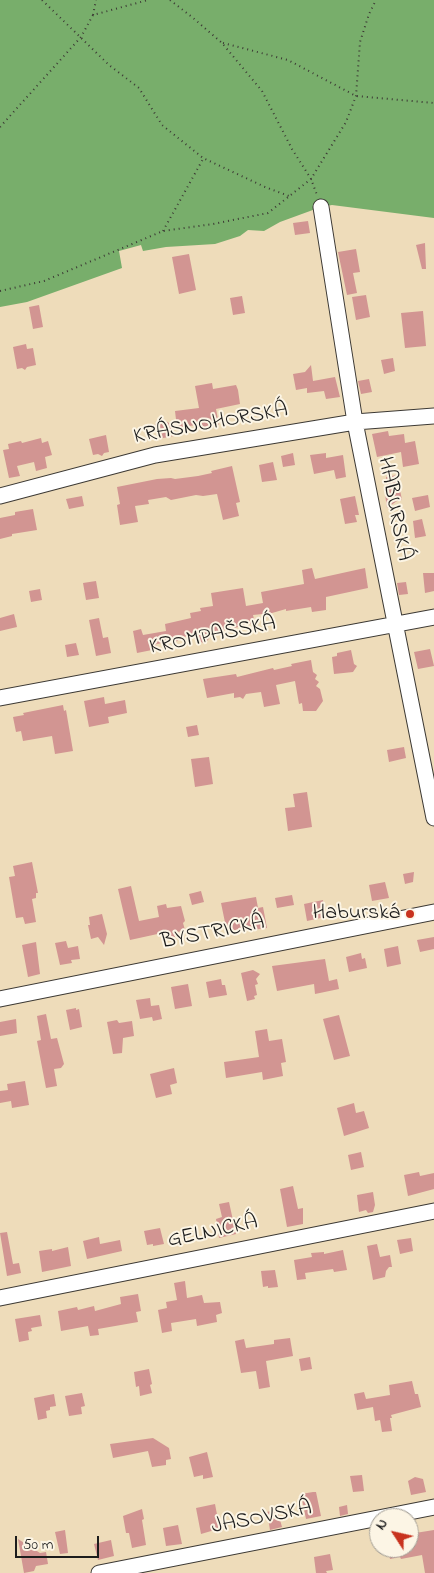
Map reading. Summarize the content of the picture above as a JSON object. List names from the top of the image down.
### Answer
{
  "streets": {
    "street": [
      "KRÁSNOHORSKÁ",
      "HABURSKÁ",
      "KROMPAŠSKÁ",
      "BYSTRICKÁ",
      "GELNICKÁ",
      "JASOVSKÁ"
    ]
  },
  "crossings": [
    ["KRÁSNOHORSKÁ", "HABURSKÁ"],
    ["HABURSKÁ", "KROMPAŠSKÁ"]
  ],
  "places": ["Haburská"],
  "scale_bar": "50 m",
  "north": "top left"
}
